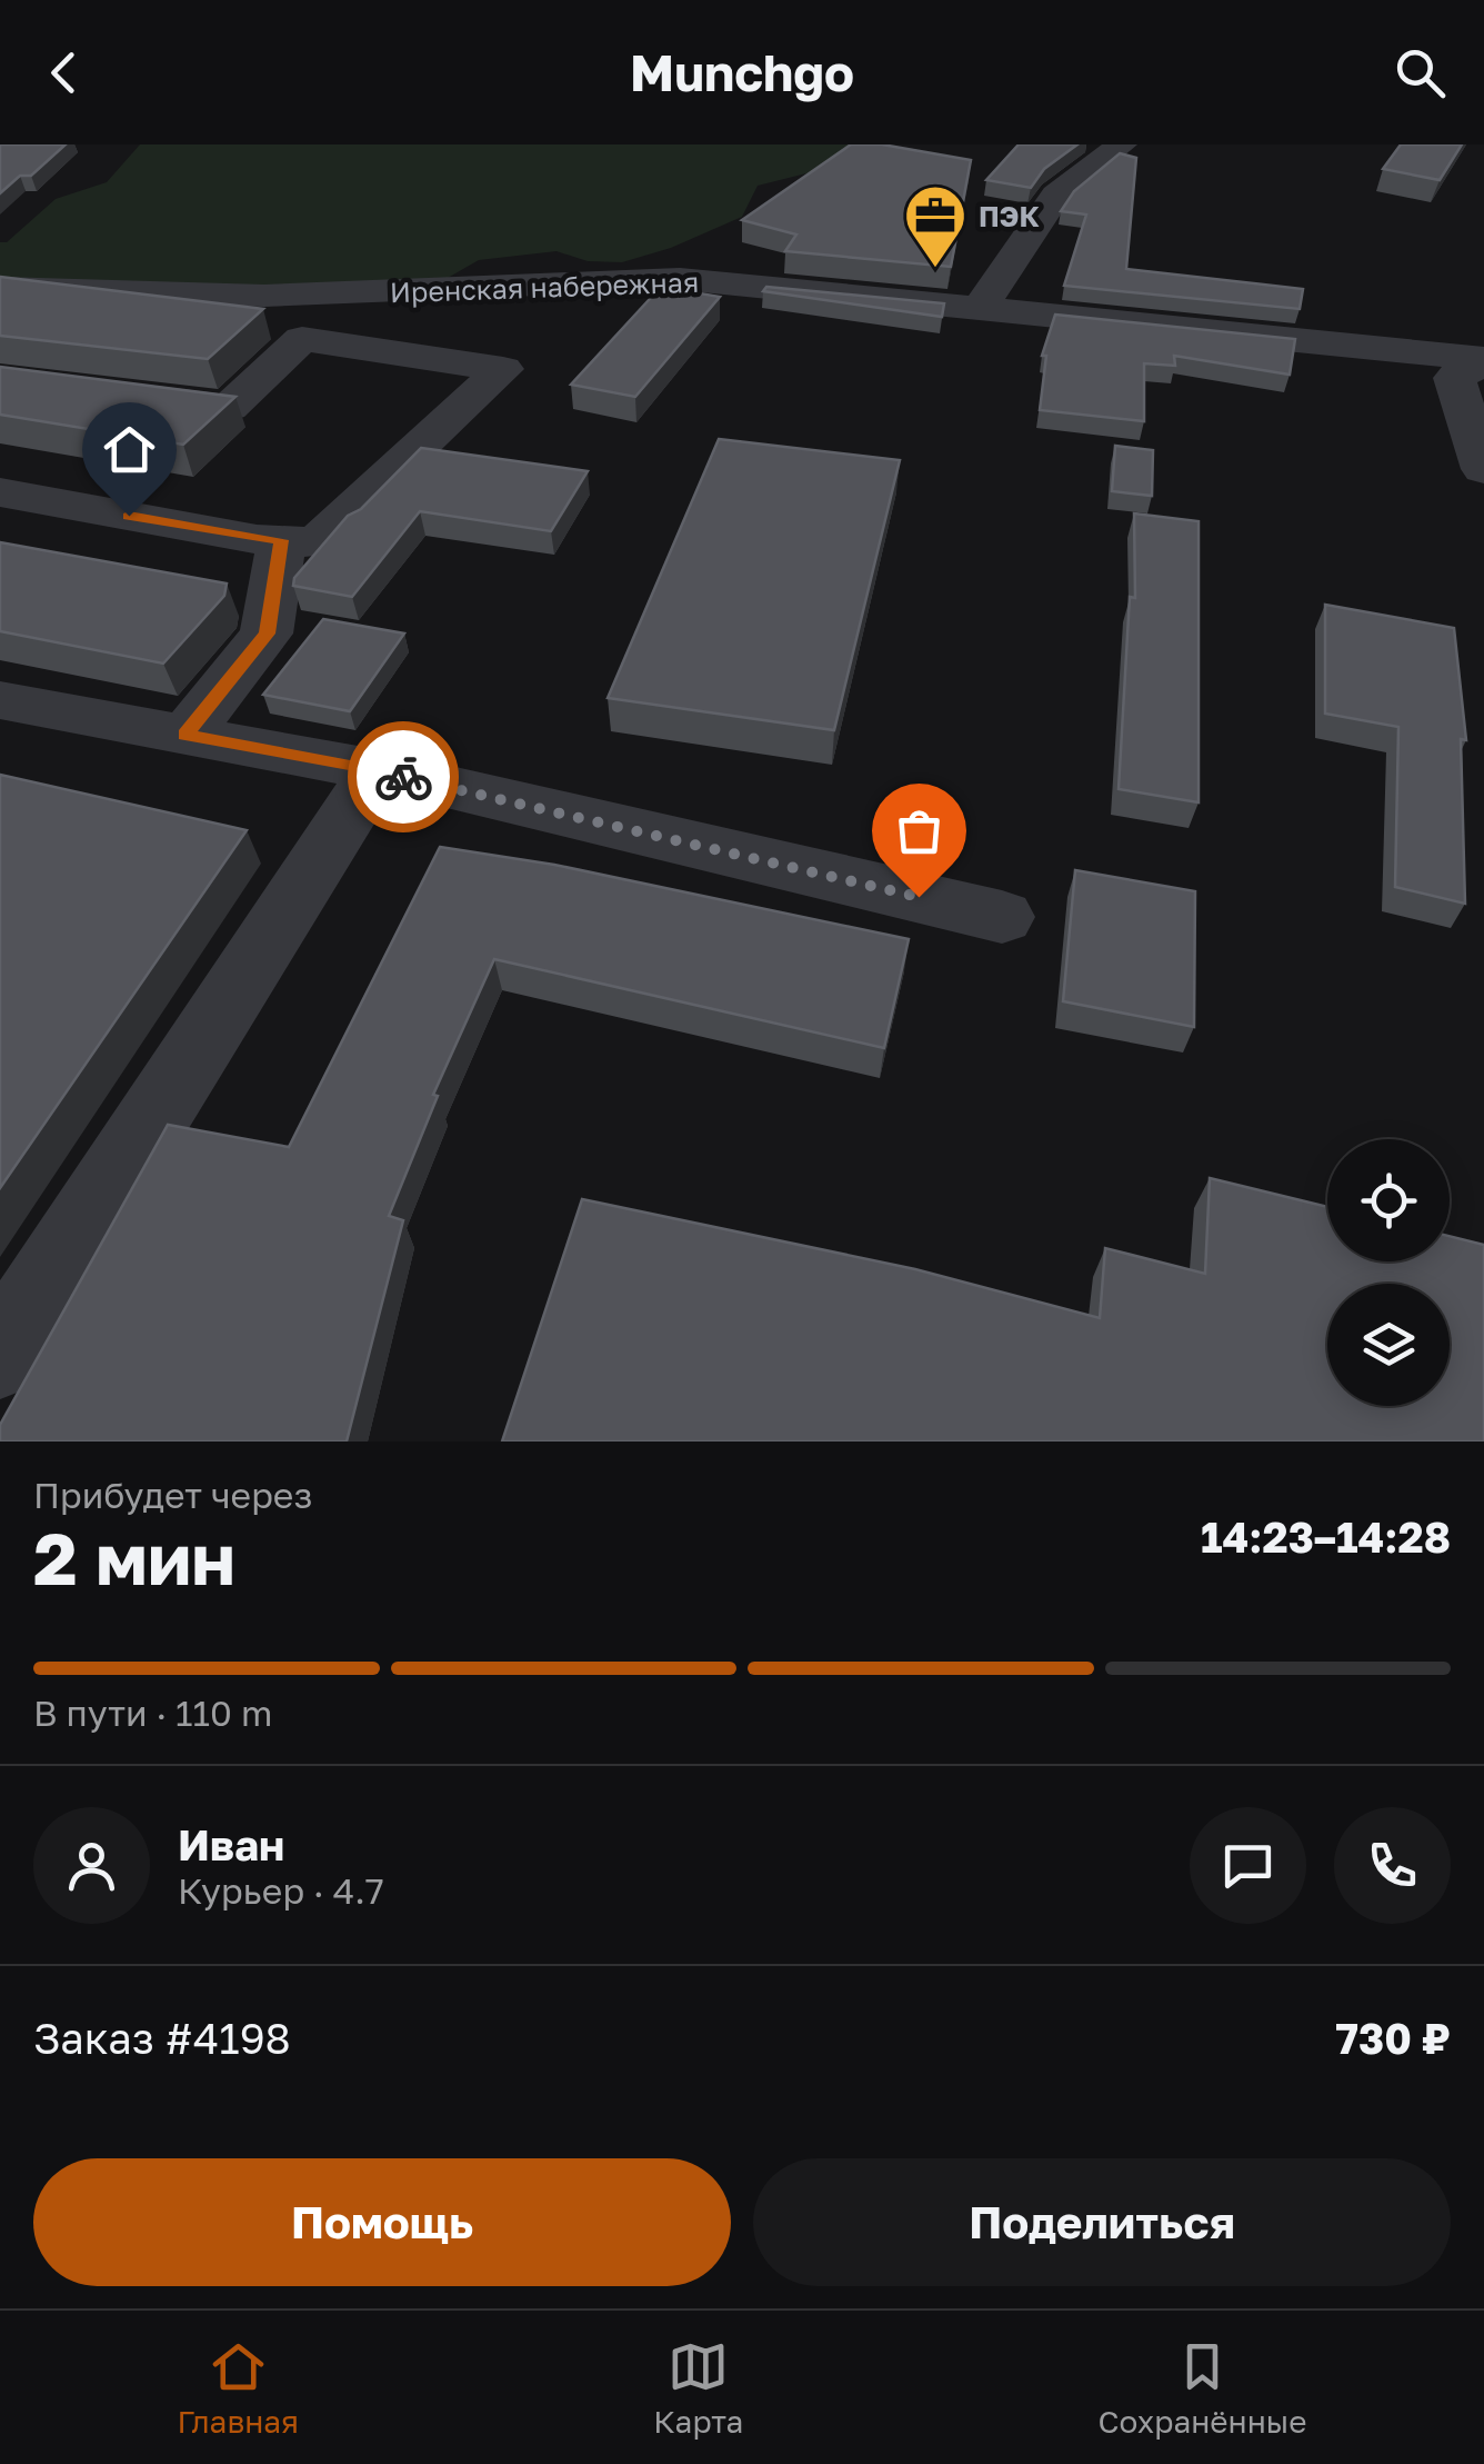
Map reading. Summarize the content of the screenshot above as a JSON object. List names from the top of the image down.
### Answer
{
  "streets": {
    "street": ["Иренская набережная"]
  },
  "places": {
    "office": ["ПЭК"]
  },
  "page": {
    "header": "Munchgo",
    "heading": ["2 мин", "Прибудет через", "14:23–14:28"],
    "panel": [
      "Иван",
      "Курьер · 4.7",
      "Заказ #4198",
      "730 ₽"
    ],
    "bar": "В пути · 110 m",
    "buttons": ["Помощь", "Поделиться"],
    "tabs": ["Главная", "Карта", "Сохранённые"]
  }
}
